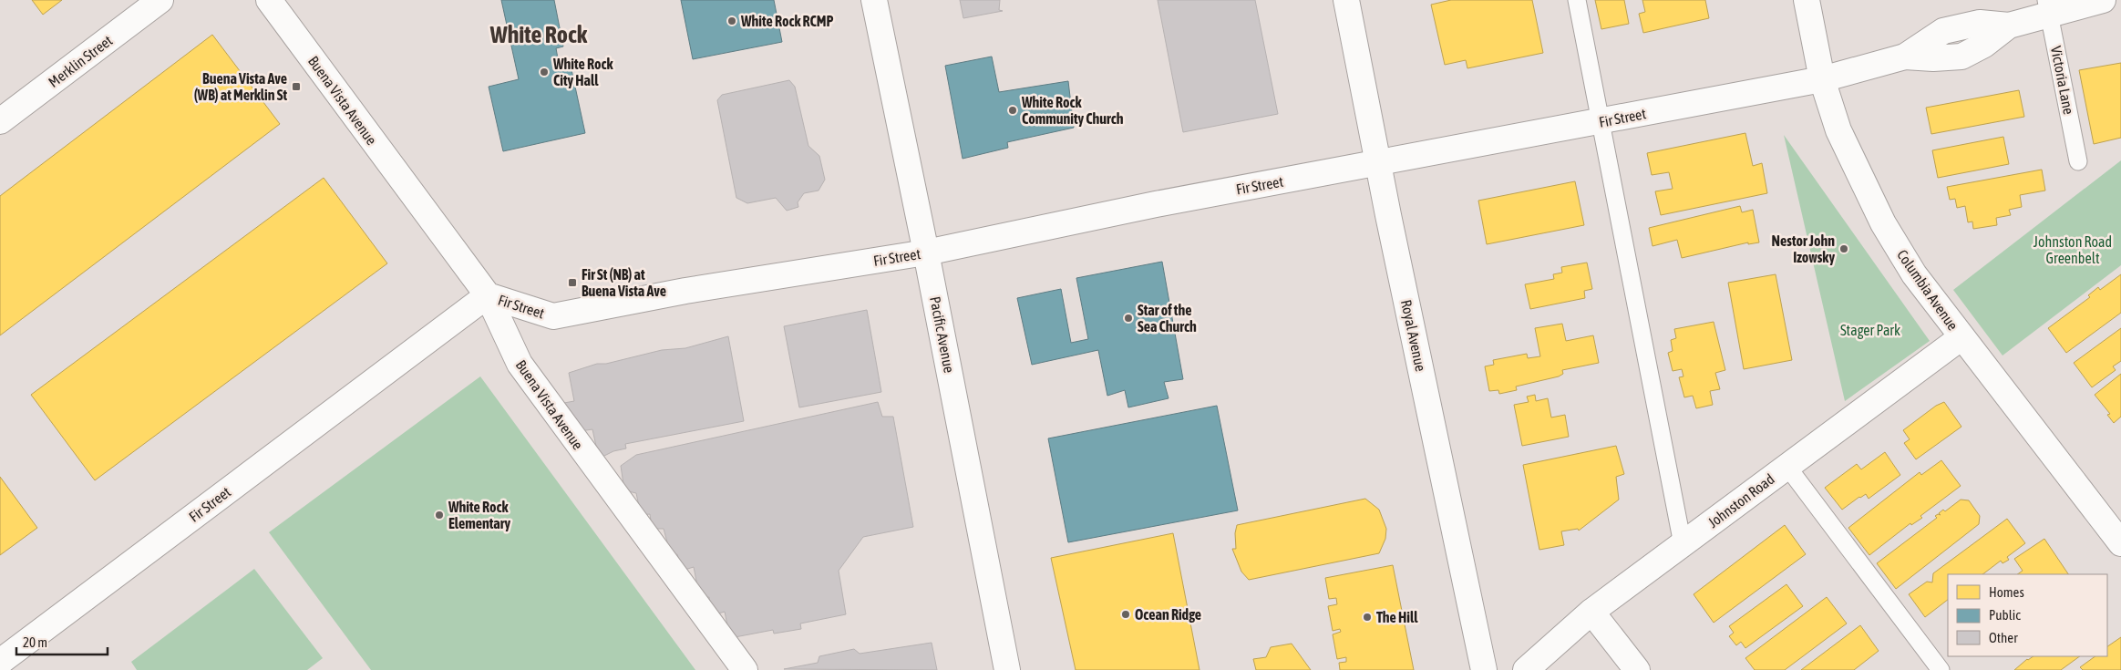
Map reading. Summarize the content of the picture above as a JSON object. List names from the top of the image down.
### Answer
{
  "streets": {
    "street": [
      "Merklin Street",
      "Buena Vista Avenue",
      "Fir Street",
      "Columbia Avenue",
      "Pacific Avenue",
      "Royal Avenue",
      "Johnston Road"
    ],
    "lane": ["Victoria Lane"]
  },
  "crossings": [
    ["Victoria Lane", "Fir Street"],
    ["Buena Vista Avenue", "Fir Street"],
    ["Fir Street", "Columbia Avenue"],
    ["Fir Street", "Pacific Avenue"],
    ["Fir Street", "Royal Avenue"],
    ["Columbia Avenue", "Johnston Road"]
  ],
  "districts": ["White Rock"],
  "parks": ["Johnston Road Greenbelt", "Stager Park"],
  "places": {
    "other": [
      "White Rock RCMP",
      "White Rock City Hall",
      "White Rock Community Church",
      "Nestor John Izowsky",
      "Star of the Sea Church",
      "White Rock Elementary",
      "Ocean Ridge",
      "The Hill"
    ],
    "transit": ["Buena Vista Ave (WB) at Merklin St", "Fir St (NB) at Buena Vista Ave"]
  },
  "legend": ["Homes", "Public", "Other"],
  "scale_bar": "20 m"
}
